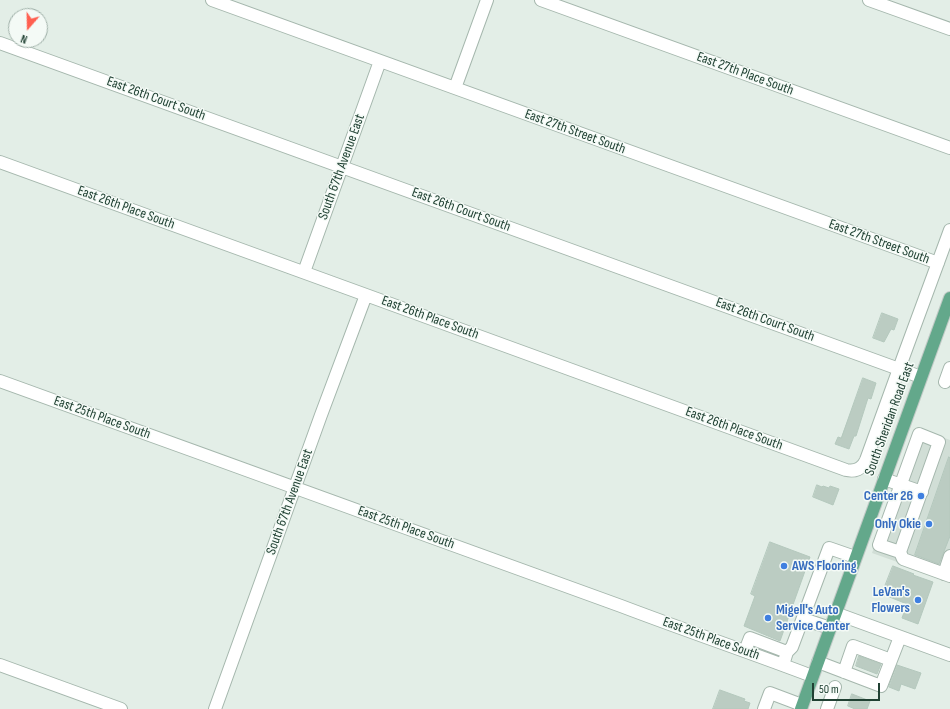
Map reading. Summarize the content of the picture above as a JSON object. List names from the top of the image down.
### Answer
{
  "streets": {
    "main road": ["South Sheridan Road East"],
    "street": [
      "East 27th Place South",
      "East 26th Court South",
      "East 27th Street South",
      "South 67th Avenue East",
      "East 26th Place South",
      "East 25th Place South"
    ]
  },
  "crossings": [
    ["East 26th Court South", "South 67th Avenue East"],
    ["East 26th Court South", "South Sheridan Road East"],
    ["East 27th Street South", "South 67th Avenue East"],
    ["East 27th Street South", "South Sheridan Road East"],
    ["South 67th Avenue East", "East 26th Place South"],
    ["South 67th Avenue East", "East 25th Place South"],
    ["East 26th Place South", "South Sheridan Road East"],
    ["East 25th Place South", "South Sheridan Road East"]
  ],
  "places": [
    "Center 26",
    "Only Okie",
    "AWS Flooring",
    "LeVan's Flowers",
    "Migell's Auto Service Center"
  ],
  "scale_bar": "50 m",
  "north": "bottom"
}
